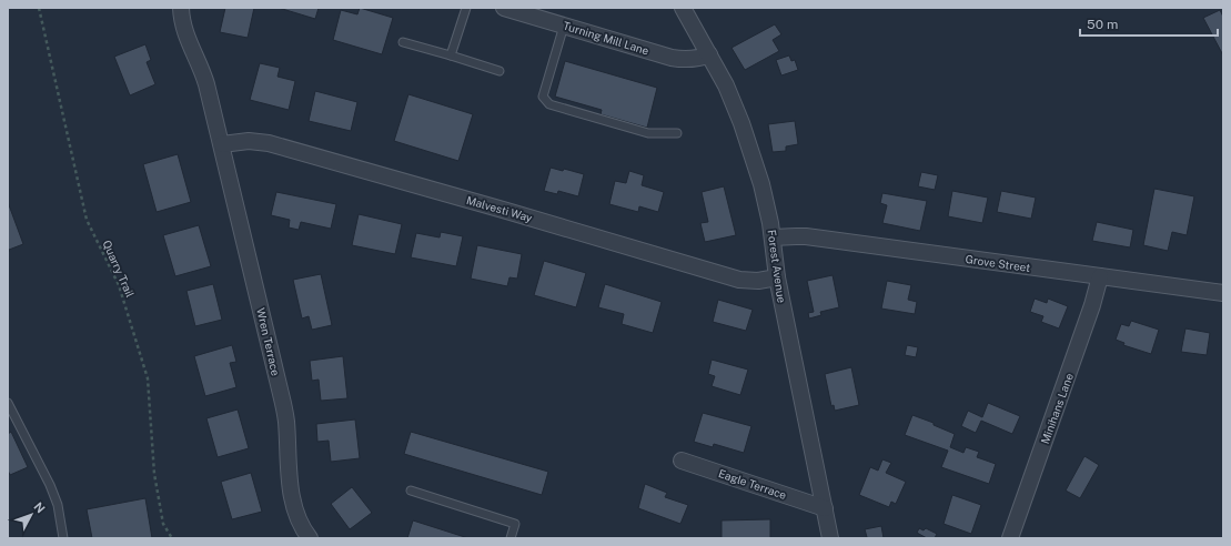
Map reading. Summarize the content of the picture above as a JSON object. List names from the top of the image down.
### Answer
{
  "streets": {
    "street": [
      "Turning Mill Lane",
      "Malvesti Way",
      "Grove Street",
      "Forest Avenue",
      "Wren Terrace",
      "Minihans Lane",
      "Eagle Terrace"
    ],
    "path": ["Quarry Trail"]
  },
  "crossings": [
    ["Turning Mill Lane", "Forest Avenue"],
    ["Malvesti Way", "Forest Avenue"],
    ["Malvesti Way", "Wren Terrace"],
    ["Grove Street", "Forest Avenue"],
    ["Grove Street", "Minihans Lane"],
    ["Forest Avenue", "Eagle Terrace"]
  ],
  "scale_bar": "50 m",
  "north": "top right"
}
